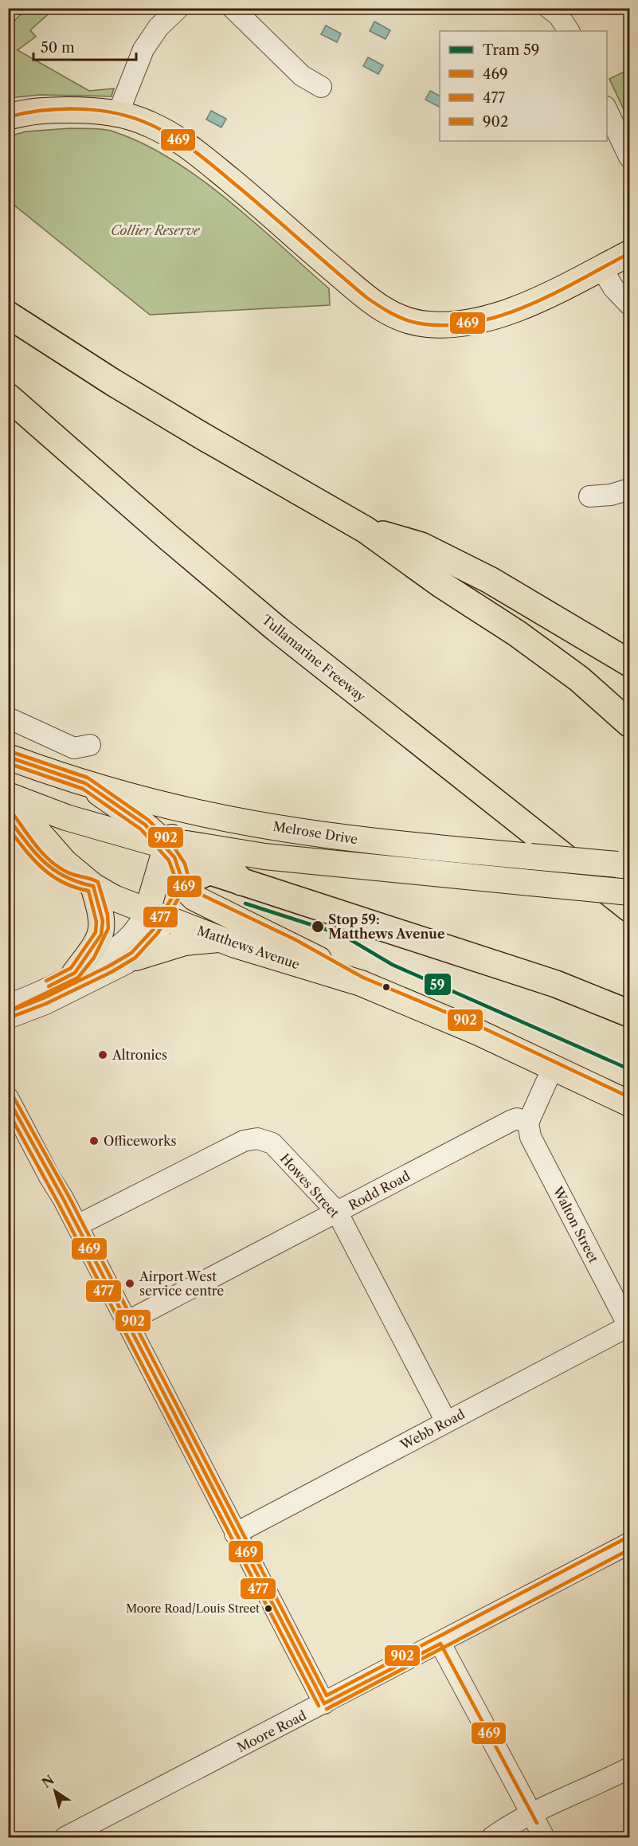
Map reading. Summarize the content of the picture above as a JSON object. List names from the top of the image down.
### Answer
{
  "streets": {
    "highway": ["Tullamarine Freeway"],
    "main road": ["Melrose Drive", "Matthews Avenue"],
    "street": [
      "Howes Street",
      "Rodd Road",
      "Walton Street",
      "Webb Road",
      "Moore Road"
    ]
  },
  "crossings": [
    ["Howes Street", "Rodd Road"],
    ["Howes Street", "Webb Road"],
    ["Rodd Road", "Walton Street"],
    ["Walton Street", "Webb Road"]
  ],
  "parks": ["Collier Reserve"],
  "places": [
    "Stop 59: Matthews Avenue",
    "Altronics",
    "Officeworks",
    "Airport West service centre",
    "Moore Road/Louis Street"
  ],
  "lines": [
    "transit line 469",
    "transit line 902",
    "transit line 477",
    "tram line 59"
  ],
  "legend": [
    "Tram 59",
    "469",
    "477",
    "902"
  ],
  "scale_bar": "50 m",
  "north": "top left"
}
